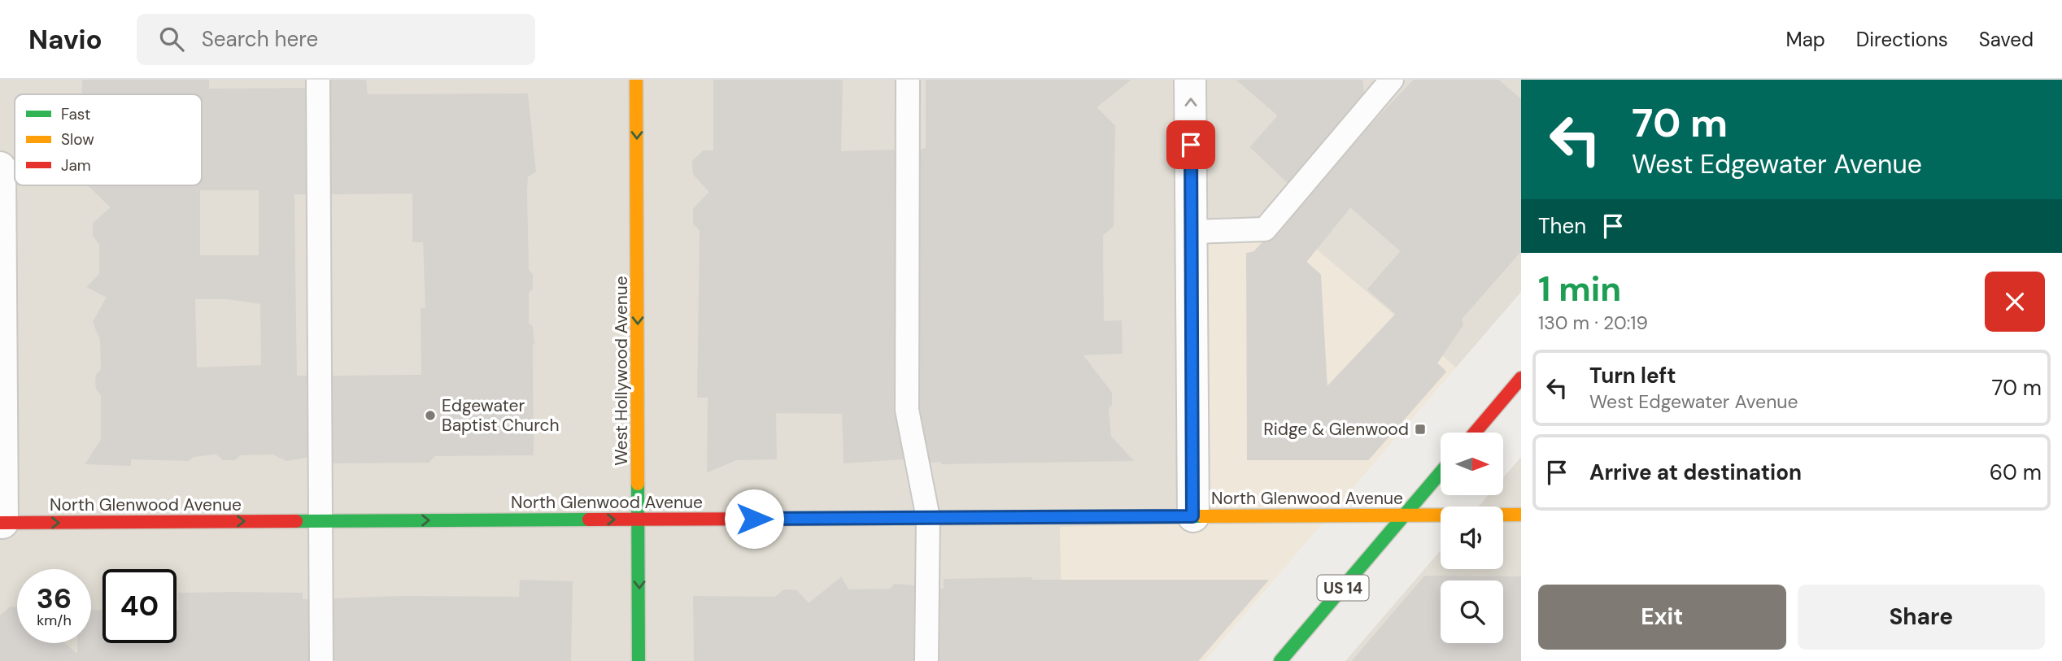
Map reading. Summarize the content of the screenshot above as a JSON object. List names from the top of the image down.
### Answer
{
  "streets": {
    "street": ["West Hollywood Avenue", "North Glenwood Avenue", "US 14"]
  },
  "crossings": [
    ["West Hollywood Avenue", "North Glenwood Avenue"],
    ["North Glenwood Avenue", "US 14"]
  ],
  "one_way": ["West Hollywood Avenue", "North Glenwood Avenue"],
  "places": {
    "other": ["Edgewater Baptist Church"],
    "transit": ["Ridge & Glenwood"]
  },
  "legend": ["Fast", "Slow", "Jam"],
  "north": "right",
  "page": {
    "header": "Navio",
    "search": "Search here",
    "nav": ["Map", "Directions", "Saved"],
    "turn": ["70 m", "West Edgewater Avenue"],
    "then": "Then",
    "heading": ["1 min", "130 m · 20:19"],
    "list": [
      {
        "name": "Turn left",
        "note": "West Edgewater Avenue",
        "value": "70 m"
      },
      {
        "name": "Arrive at destination",
        "value": "60 m"
      }
    ],
    "speed": "36 km/h",
    "limit": "40",
    "buttons": ["Exit", "Share"]
  }
}
